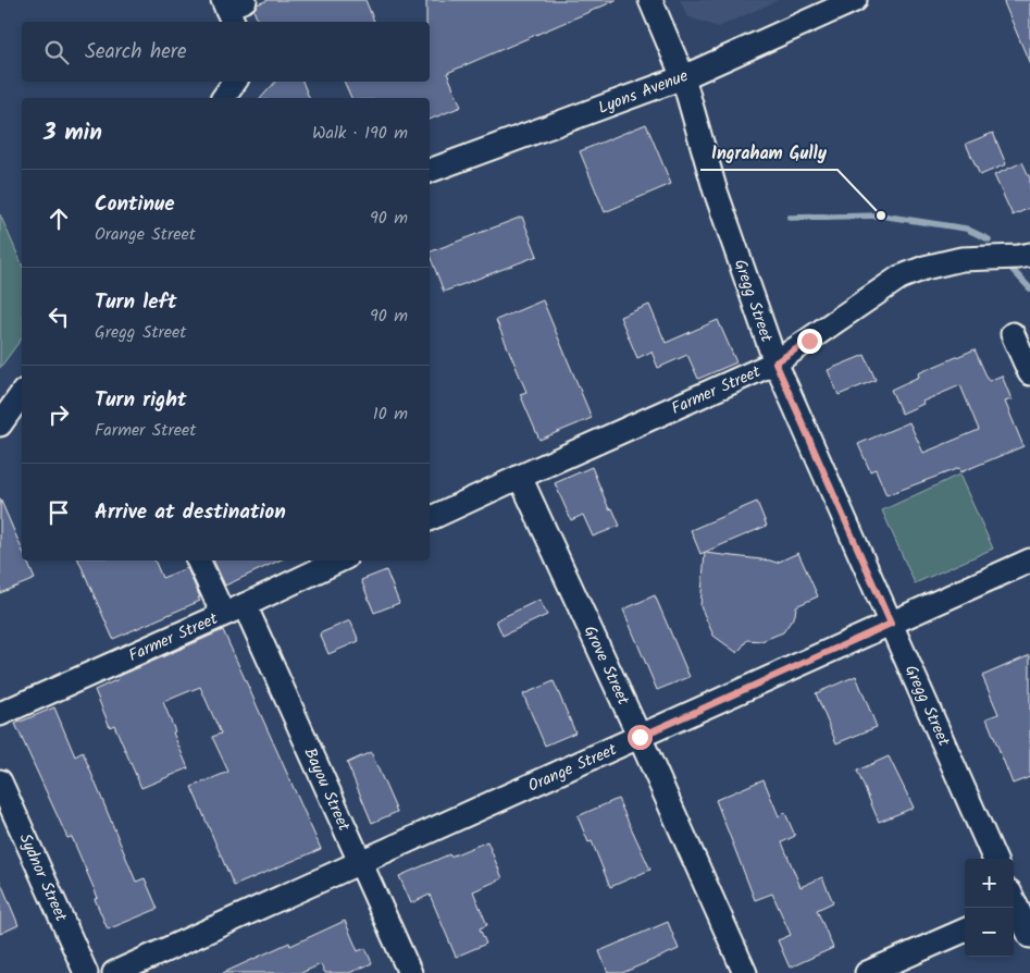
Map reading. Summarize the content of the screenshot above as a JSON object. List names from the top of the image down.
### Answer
{
  "streets": {
    "street": [
      "Lyons Avenue",
      "Gregg Street",
      "Farmer Street",
      "Grove Street",
      "Orange Street",
      "Bayou Street",
      "Sydnor Street"
    ]
  },
  "crossings": [
    ["Lyons Avenue", "Gregg Street"],
    ["Gregg Street", "Farmer Street"],
    ["Gregg Street", "Orange Street"],
    ["Farmer Street", "Grove Street"],
    ["Farmer Street", "Bayou Street"],
    ["Grove Street", "Orange Street"],
    ["Orange Street", "Bayou Street"]
  ],
  "places": ["Ingraham Gully"],
  "page": {
    "search": "Search here",
    "heading": ["3 min", "Walk · 190 m"],
    "list": [
      ["Continue", "Orange Street", "90 m"],
      ["Turn left", "Gregg Street", "90 m"],
      ["Turn right", "Farmer Street", "10 m"],
      "Arrive at destination"
    ],
    "map_buttons": ["+", "−"]
  }
}
